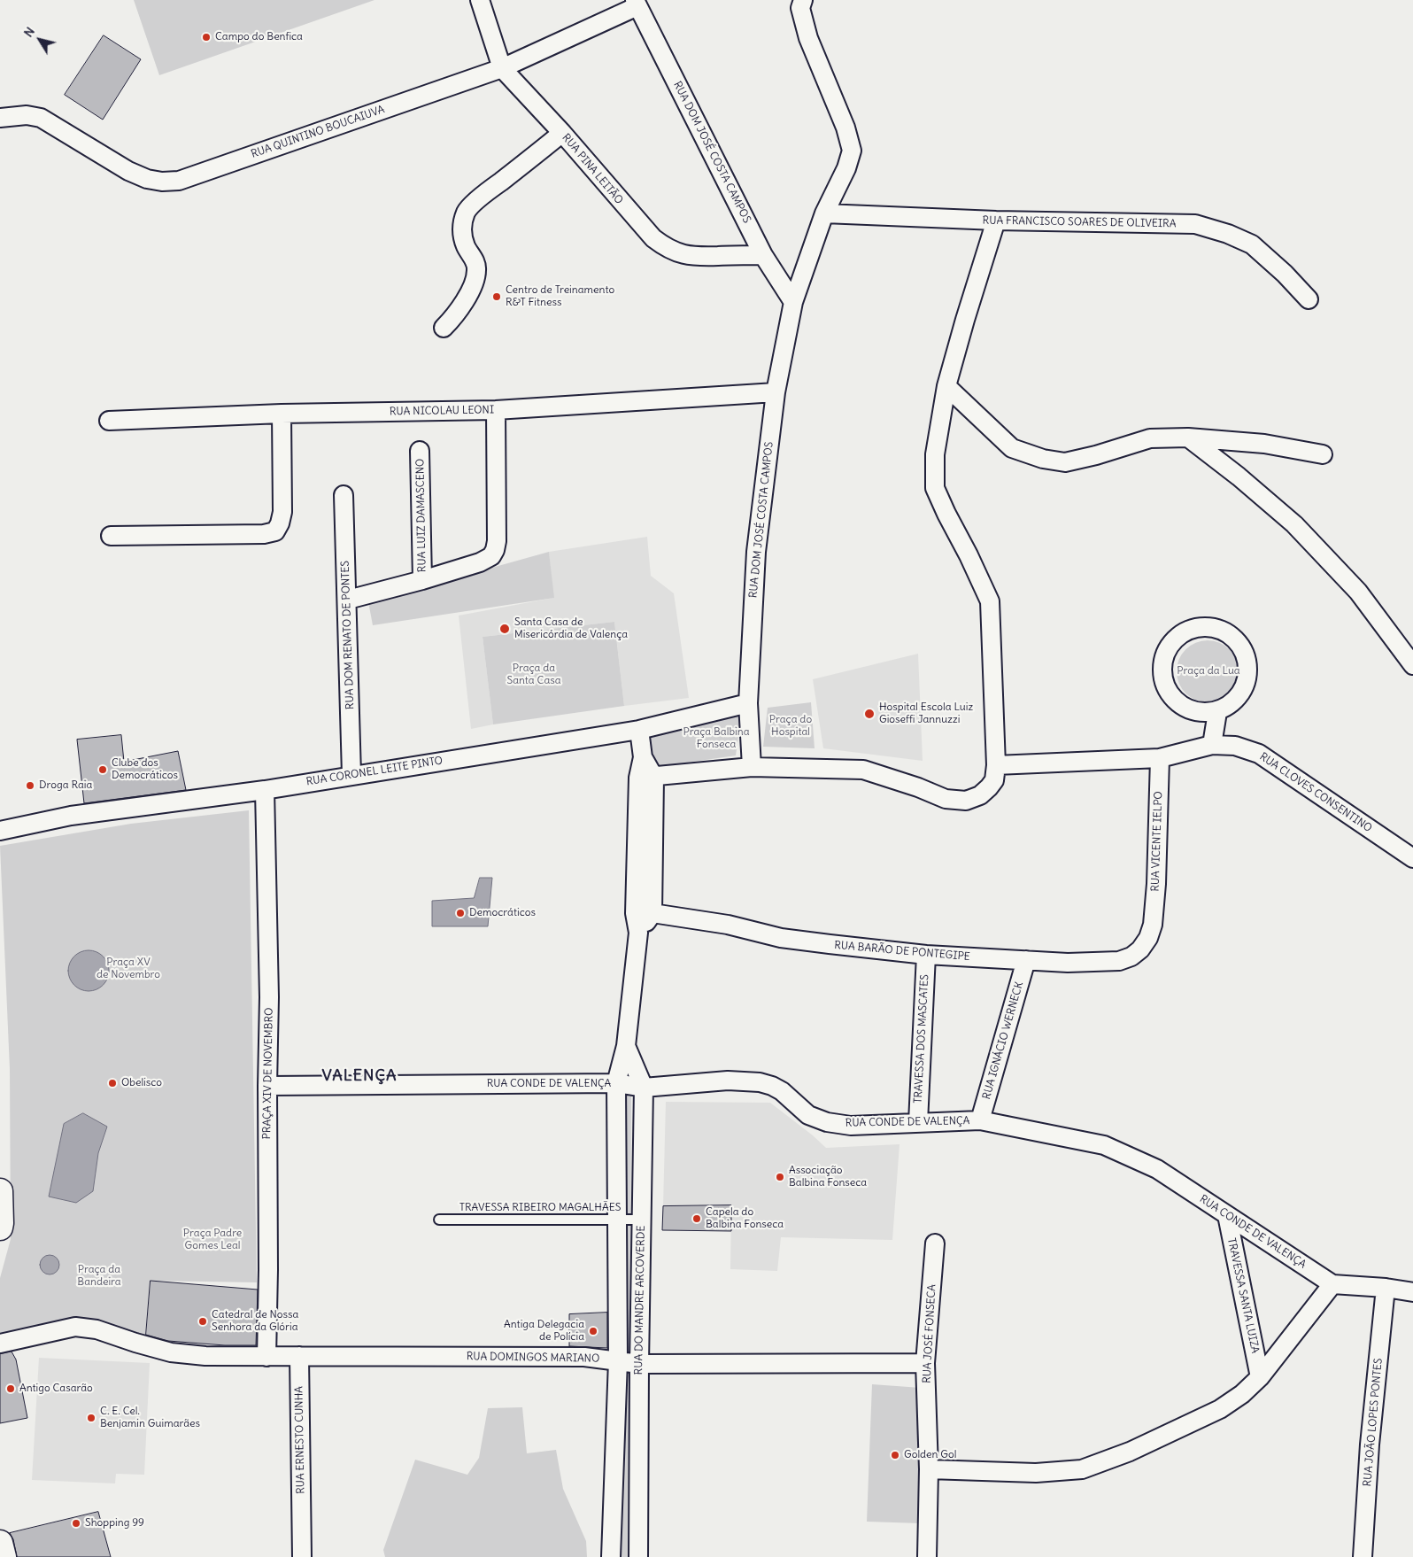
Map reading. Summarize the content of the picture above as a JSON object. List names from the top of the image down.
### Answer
{
  "streets": {
    "street": [
      "RUA QUINTINO BOUCAIUVA",
      "RUA DOM JOSÉ COSTA CAMPOS",
      "RUA PINA LEITÃO",
      "RUA FRANCISCO SOARES DE OLIVEIRA",
      "RUA NICOLAU LEONI",
      "RUA LUIZ DAMASCENO",
      "RUA DOM RENATO DE PONTES",
      "RUA CORONEL LEITE PINTO",
      "RUA CLOVES CONSENTINO",
      "RUA VICENTE IELPO",
      "RUA BARÃO DE PONTEGIPE",
      "TRAVESSA DOS MASCATES",
      "RUA IGNÁCIO WERNECK",
      "PRAÇA XIV DE NOVEMBRO",
      "RUA CONDE DE VALENÇA",
      "TRAVESSA SANTA LUIZA",
      "RUA DO MANDRE ARCOVERDE",
      "RUA JOSÉ FONSECA",
      "RUA DOMINGOS MARIANO",
      "RUA JOÃO LOPES PONTES",
      "RUA ERNESTO CUNHA"
    ],
    "lane": ["TRAVESSA RIBEIRO MAGALHÃES"]
  },
  "crossings": [
    ["RUA QUINTINO BOUCAIUVA", "RUA DOM JOSÉ COSTA CAMPOS"],
    ["RUA QUINTINO BOUCAIUVA", "RUA PINA LEITÃO"],
    ["RUA DOM JOSÉ COSTA CAMPOS", "RUA PINA LEITÃO"],
    ["RUA DOM JOSÉ COSTA CAMPOS", "RUA FRANCISCO SOARES DE OLIVEIRA"],
    ["RUA DOM JOSÉ COSTA CAMPOS", "RUA NICOLAU LEONI"],
    ["RUA DOM JOSÉ COSTA CAMPOS", "RUA CORONEL LEITE PINTO"],
    ["RUA DOM RENATO DE PONTES", "RUA CORONEL LEITE PINTO"],
    ["RUA CORONEL LEITE PINTO", "PRAÇA XIV DE NOVEMBRO"],
    ["RUA CORONEL LEITE PINTO", "RUA DO MANDRE ARCOVERDE"],
    ["RUA CLOVES CONSENTINO", "RUA VICENTE IELPO"],
    ["RUA VICENTE IELPO", "RUA BARÃO DE PONTEGIPE"],
    ["RUA BARÃO DE PONTEGIPE", "TRAVESSA DOS MASCATES"],
    ["RUA BARÃO DE PONTEGIPE", "RUA IGNÁCIO WERNECK"],
    ["RUA BARÃO DE PONTEGIPE", "RUA DO MANDRE ARCOVERDE"],
    ["TRAVESSA DOS MASCATES", "RUA CONDE DE VALENÇA"],
    ["RUA IGNÁCIO WERNECK", "RUA CONDE DE VALENÇA"],
    ["PRAÇA XIV DE NOVEMBRO", "RUA CONDE DE VALENÇA"],
    ["RUA CONDE DE VALENÇA", "TRAVESSA SANTA LUIZA"],
    ["RUA CONDE DE VALENÇA", "RUA DO MANDRE ARCOVERDE"],
    ["TRAVESSA RIBEIRO MAGALHÃES", "RUA DO MANDRE ARCOVERDE"],
    ["RUA DO MANDRE ARCOVERDE", "RUA DOMINGOS MARIANO"],
    ["RUA JOSÉ FONSECA", "RUA DOMINGOS MARIANO"],
    ["RUA DOMINGOS MARIANO", "RUA ERNESTO CUNHA"]
  ],
  "districts": ["VALENÇA"],
  "parks": [
    "Praça da Santa Casa",
    "Praça da Lua",
    "Praça do Hospital",
    "Praça Balbina Fonseca",
    "Praça XV de Novembro",
    "Praça Padre Gomes Leal",
    "Praça da Bandeira"
  ],
  "places": [
    "Campo do Benfica",
    "Centro de Treinamento R&T Fitness",
    "Santa Casa de Misericórdia de Valença",
    "Hospital Escola Luiz Gioseffi Jannuzzi",
    "Clube dos Democráticos",
    "Droga Raia",
    "Democráticos",
    "Obelisco",
    "Associação Balbina Fonseca",
    "Capela do Balbina Fonseca",
    "Catedral de Nossa Senhora da Glória",
    "Antiga Delegacia de Polícia",
    "Antigo Casarão",
    "C. E. Cel. Benjamin Guimarães",
    "Golden Gol",
    "Shopping 99"
  ],
  "north": "top left"
}
